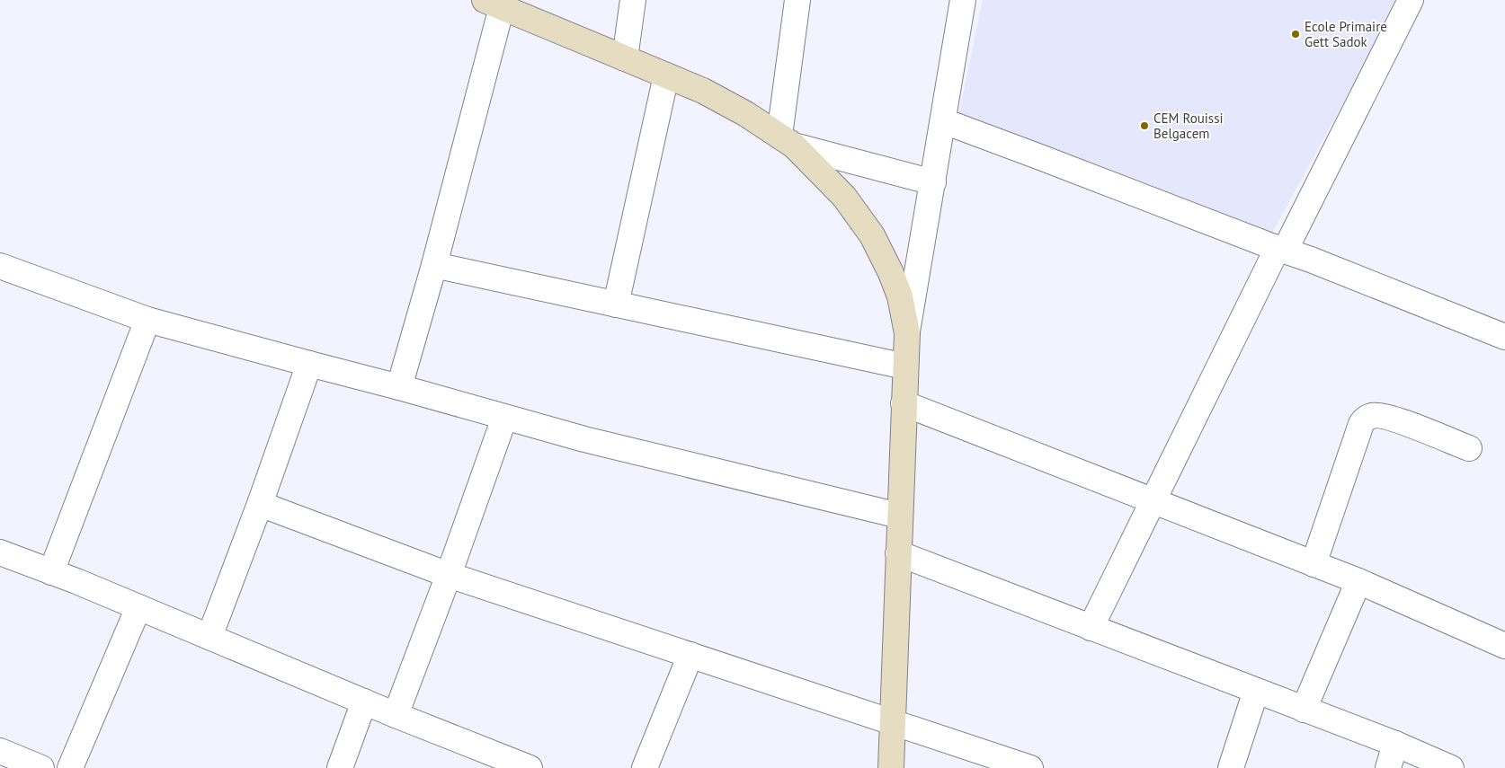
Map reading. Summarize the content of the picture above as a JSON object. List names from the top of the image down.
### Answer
{
  "places": ["Ecole Primaire Gett Sadok", "CEM Rouissi Belgacem"]
}
